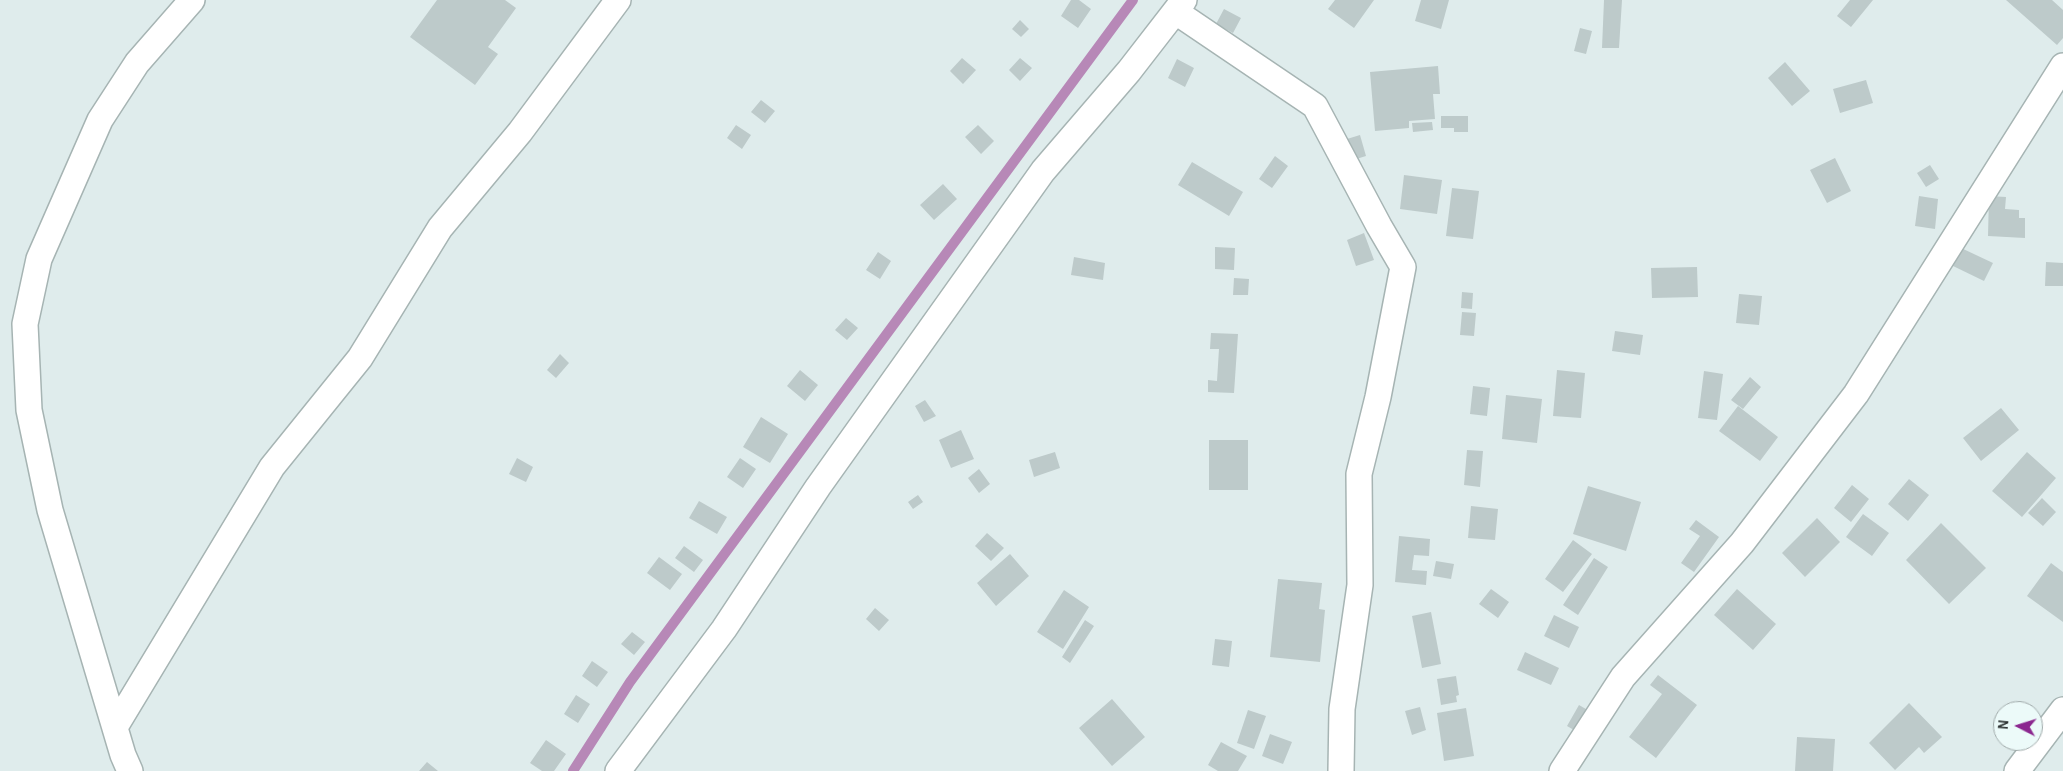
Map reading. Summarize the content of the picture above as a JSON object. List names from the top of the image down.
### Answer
{
  "north": "left"
}
